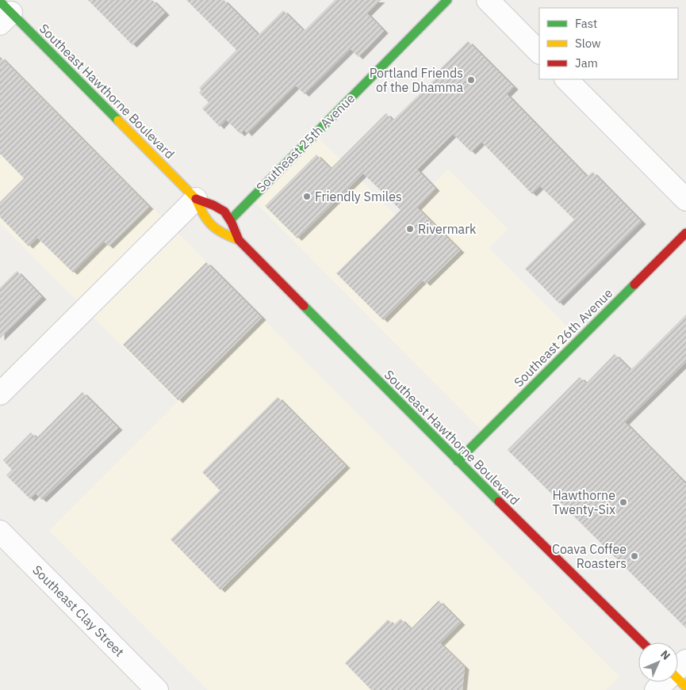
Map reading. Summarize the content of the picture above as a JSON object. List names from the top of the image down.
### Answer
{
  "streets": {
    "main road": ["Southeast Hawthorne Boulevard", "Southeast 25th Avenue", "Southeast 26th Avenue"],
    "street": ["Southeast Clay Street"]
  },
  "crossings": [
    ["Southeast Hawthorne Boulevard", "Southeast 25th Avenue"],
    ["Southeast Hawthorne Boulevard", "Southeast 26th Avenue"]
  ],
  "places": [
    "Portland Friends of the Dhamma",
    "Friendly Smiles",
    "Rivermark",
    "Hawthorne Twenty-Six",
    "Coava Coffee Roasters"
  ],
  "legend": ["Fast", "Slow", "Jam"],
  "north": "top right"
}
